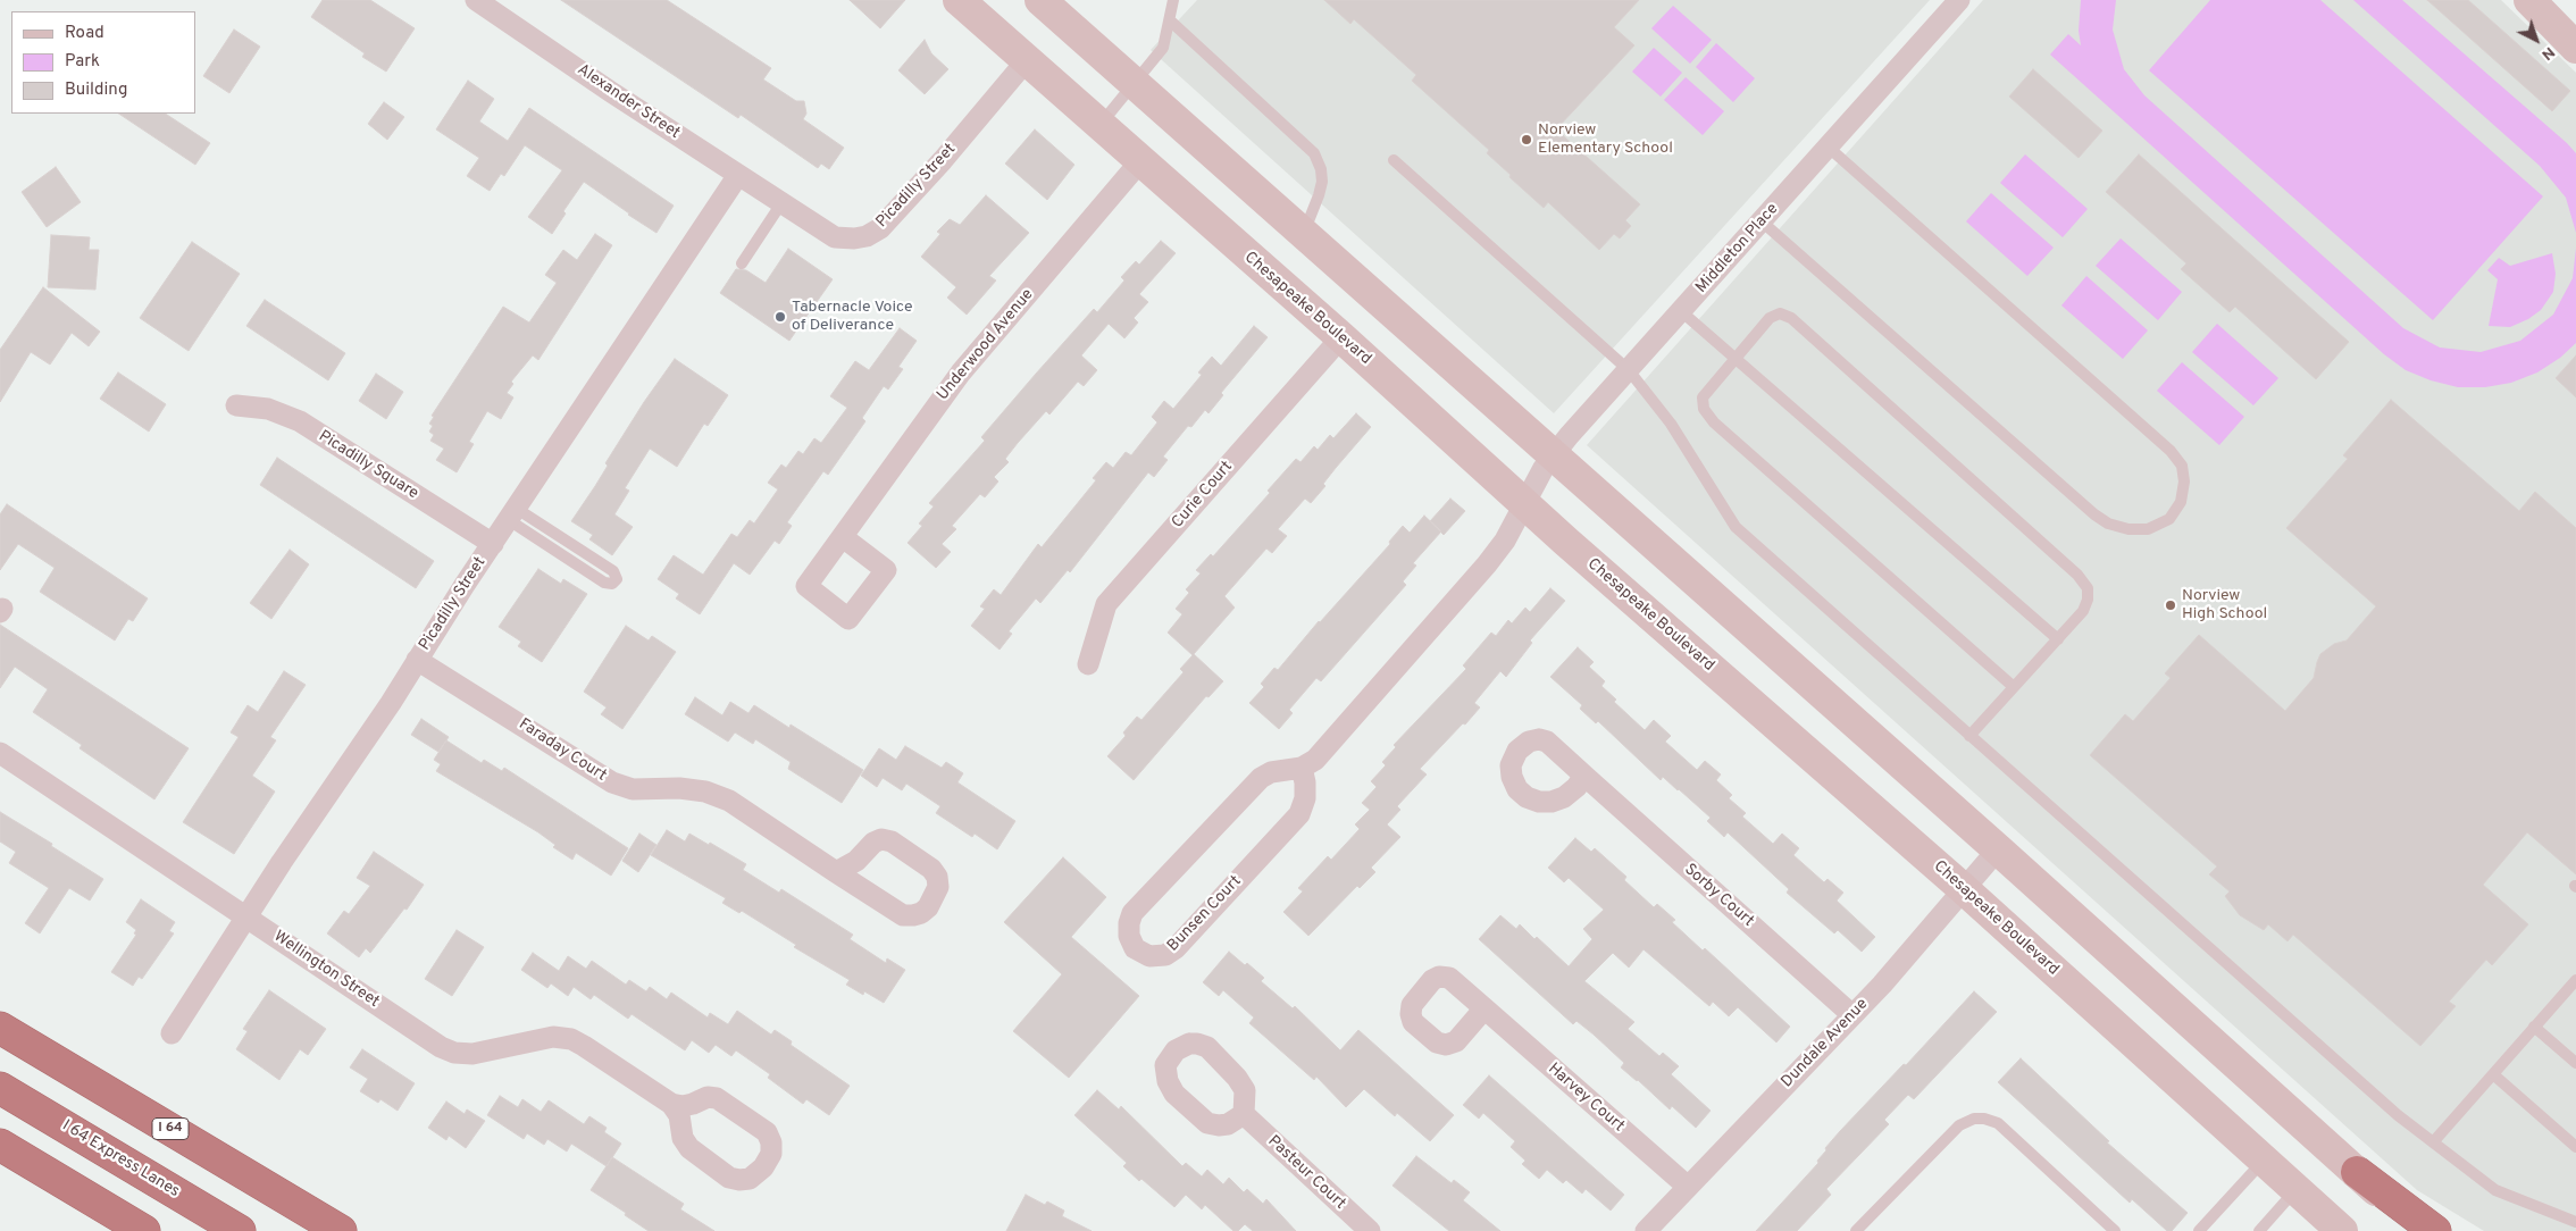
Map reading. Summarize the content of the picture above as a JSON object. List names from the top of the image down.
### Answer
{
  "streets": {
    "highway": ["I 64", "I 64 Express Lanes"],
    "main road": ["Chesapeake Boulevard"],
    "street": [
      "Alexander Street",
      "Picadilly Street",
      "Middleton Place",
      "Underwood Avenue",
      "Picadilly Square",
      "Curie Court",
      "Faraday Court",
      "Sorby Court",
      "Bunsen Court",
      "Wellington Street",
      "Dundale Avenue",
      "Harvey Court",
      "Pasteur Court"
    ]
  },
  "crossings": [
    ["Alexander Street", "Picadilly Street"],
    ["Picadilly Street", "Chesapeake Boulevard"],
    ["Picadilly Street", "Picadilly Square"],
    ["Picadilly Street", "Faraday Court"],
    ["Picadilly Street", "Wellington Street"],
    ["Middleton Place", "Chesapeake Boulevard"],
    ["Chesapeake Boulevard", "Underwood Avenue"],
    ["Chesapeake Boulevard", "Curie Court"],
    ["Chesapeake Boulevard", "Dundale Avenue"],
    ["Sorby Court", "Dundale Avenue"],
    ["Dundale Avenue", "Harvey Court"]
  ],
  "places": ["Norview Elementary School", "Tabernacle Voice of Deliverance", "Norview High School"],
  "legend": ["Road", "Park", "Building"],
  "north": "bottom right"
}
